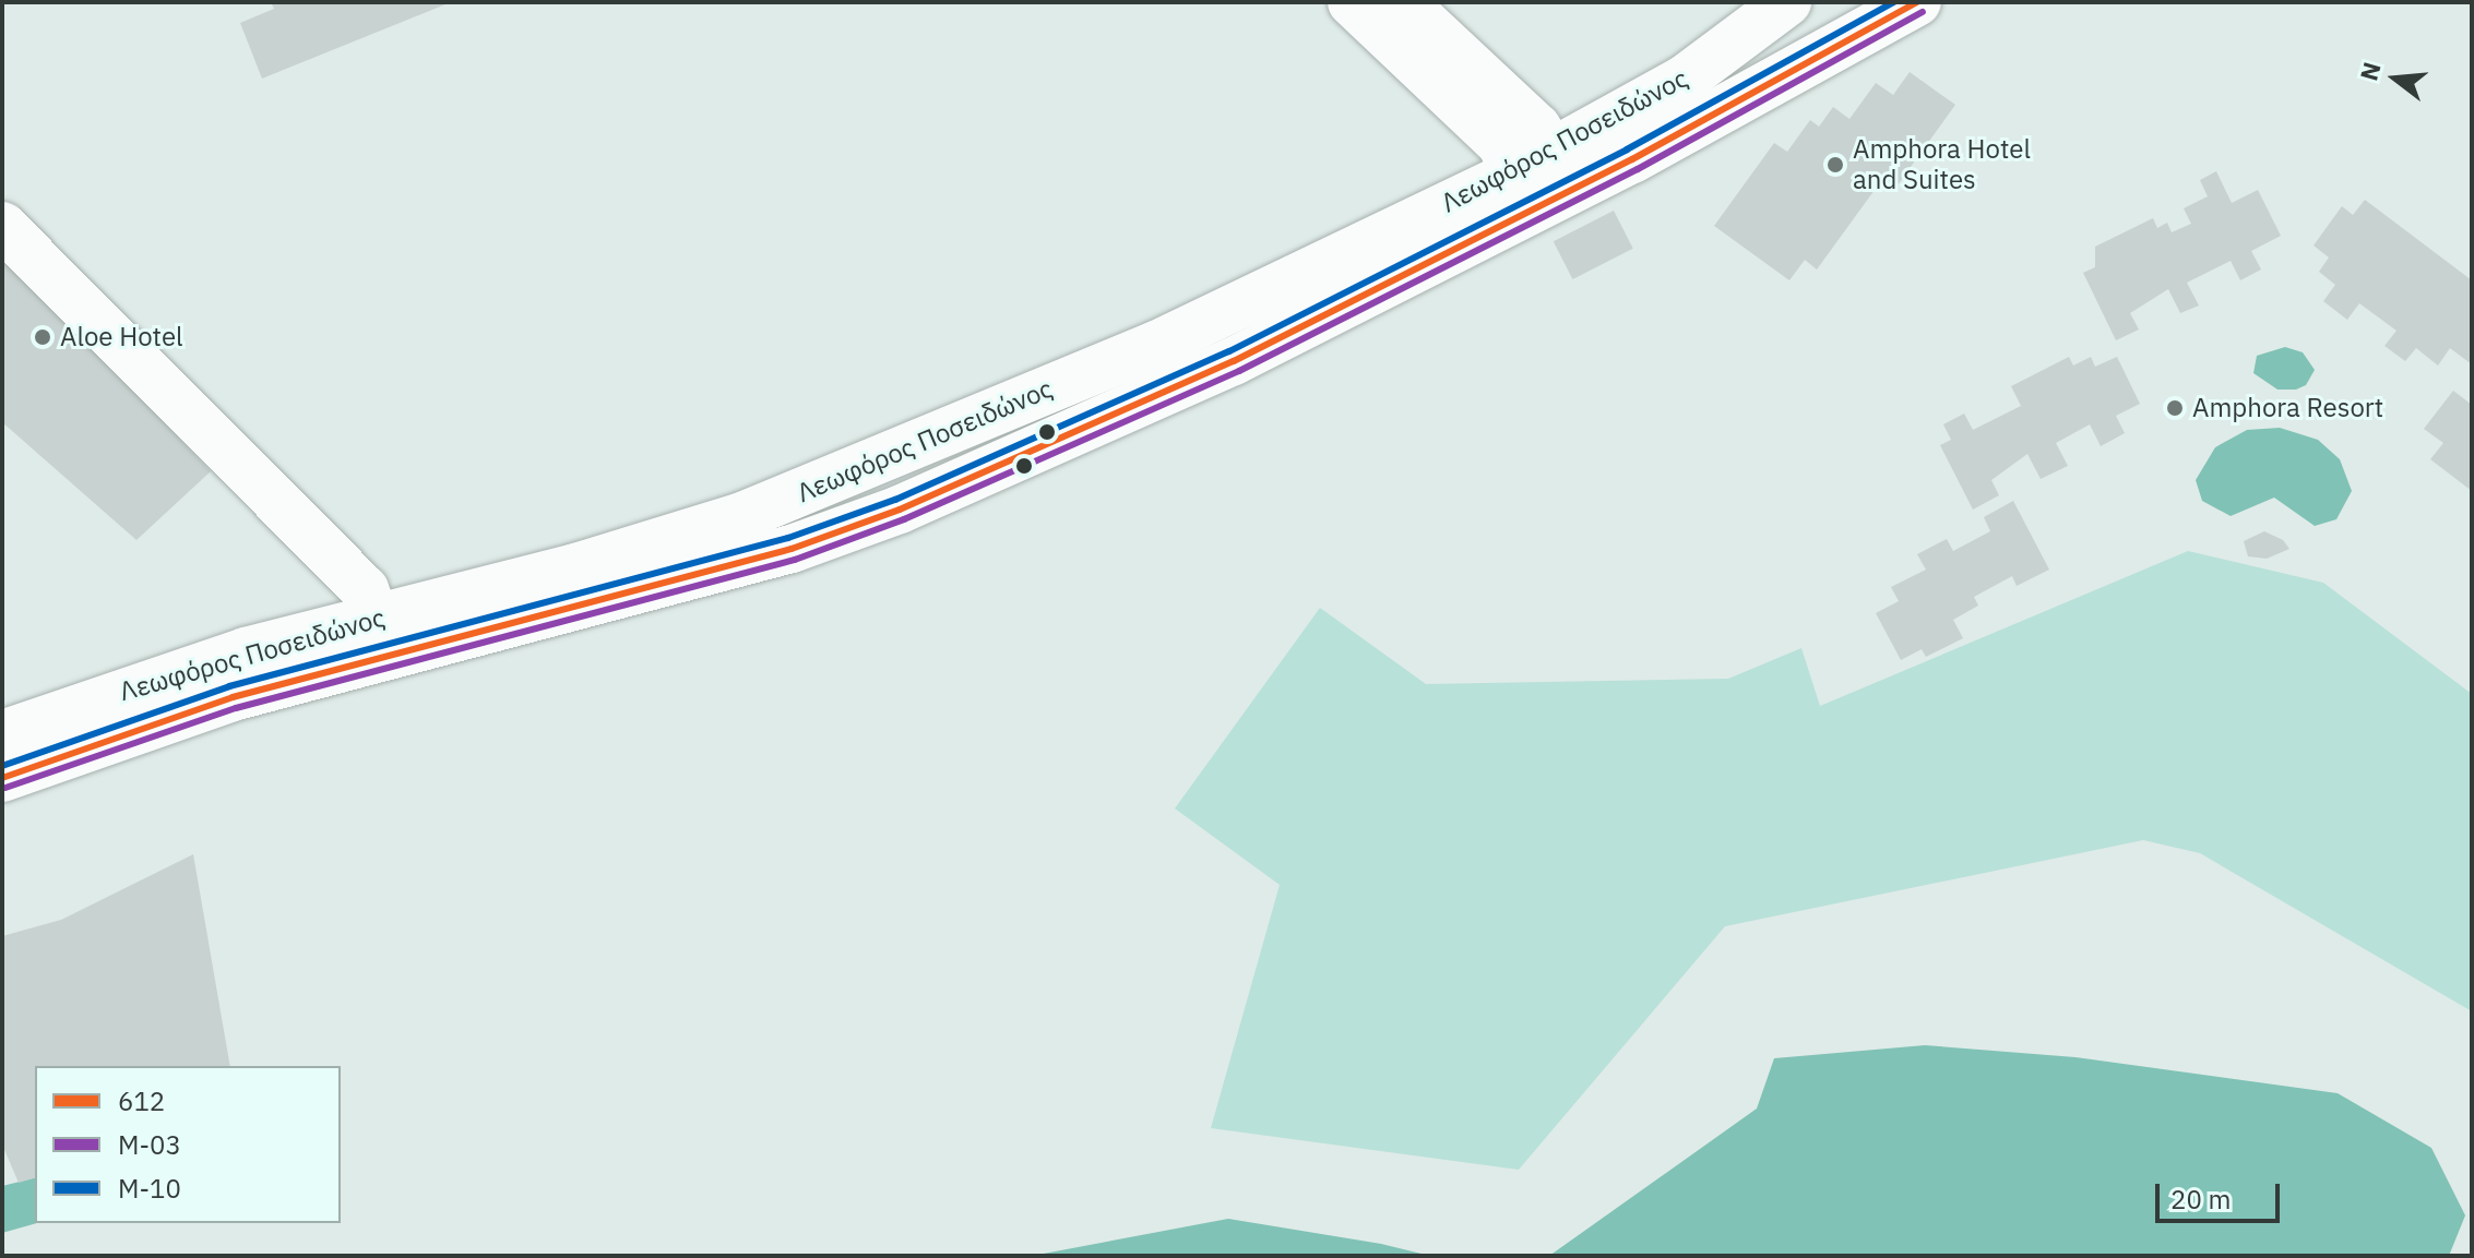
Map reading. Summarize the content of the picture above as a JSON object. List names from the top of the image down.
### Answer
{
  "streets": {
    "main road": ["Λεωφόρος Ποσειδώνος"]
  },
  "places": ["Amphora Hotel and Suites", "Aloe Hotel", "Amphora Resort"],
  "lines": ["transit line 612", "transit line M-10", "transit line M-03"],
  "legend": ["612", "M-03", "M-10"],
  "scale_bar": "20 m",
  "north": "left"
}
